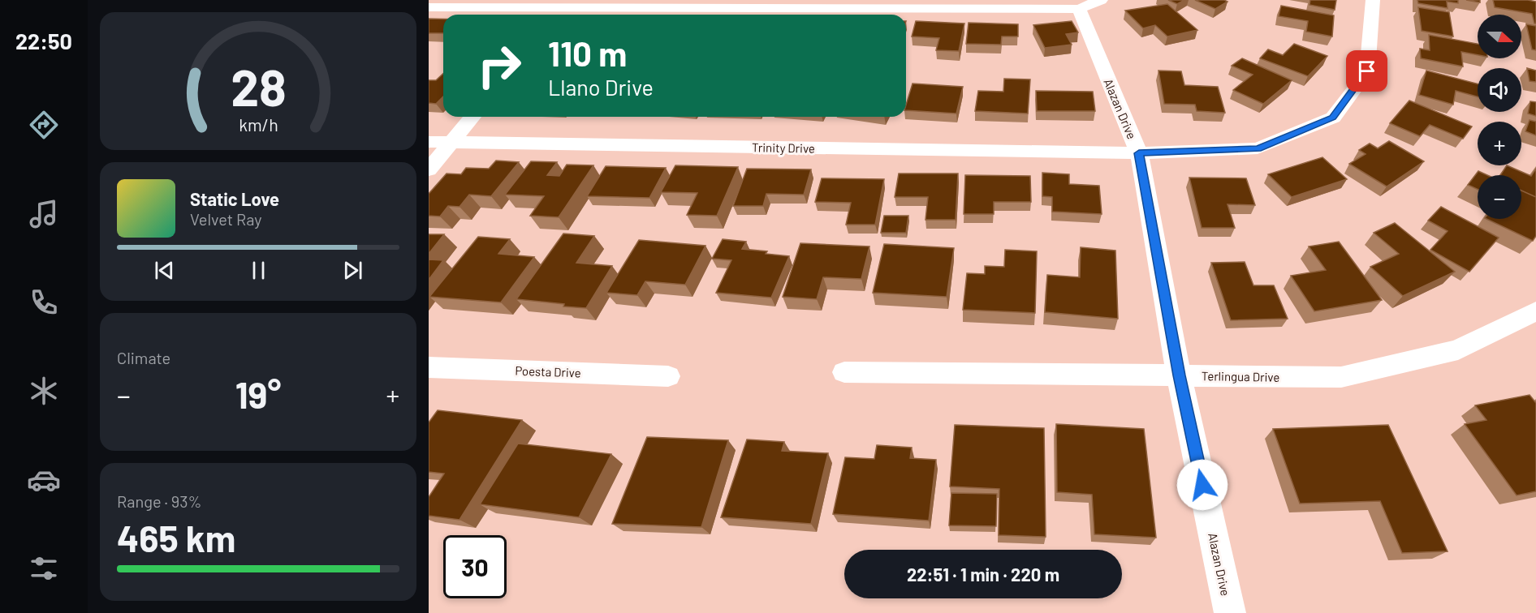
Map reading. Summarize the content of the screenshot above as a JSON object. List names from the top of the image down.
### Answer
{
  "streets": {
    "street": [
      "Alazan Drive",
      "Trinity Drive",
      "Poesta Drive",
      "Terlingua Drive"
    ]
  },
  "crossings": [
    ["Alazan Drive", "Trinity Drive"],
    ["Alazan Drive", "Terlingua Drive"]
  ],
  "north": "right",
  "page": {
    "tabs": "22:50",
    "map_buttons": ["+", "−"],
    "turn": ["110 m", "Llano Drive"],
    "song": ["Static Love", "Velvet Ray"],
    "tile": [
      "Climate",
      ["Range · 93%", "465 km"]
    ],
    "heat": ["−", "19°", "+"],
    "limit": "30",
    "trip": "22:51 · 1 min · 220 m",
    "gauge": ["28", "km/h"]
  }
}
